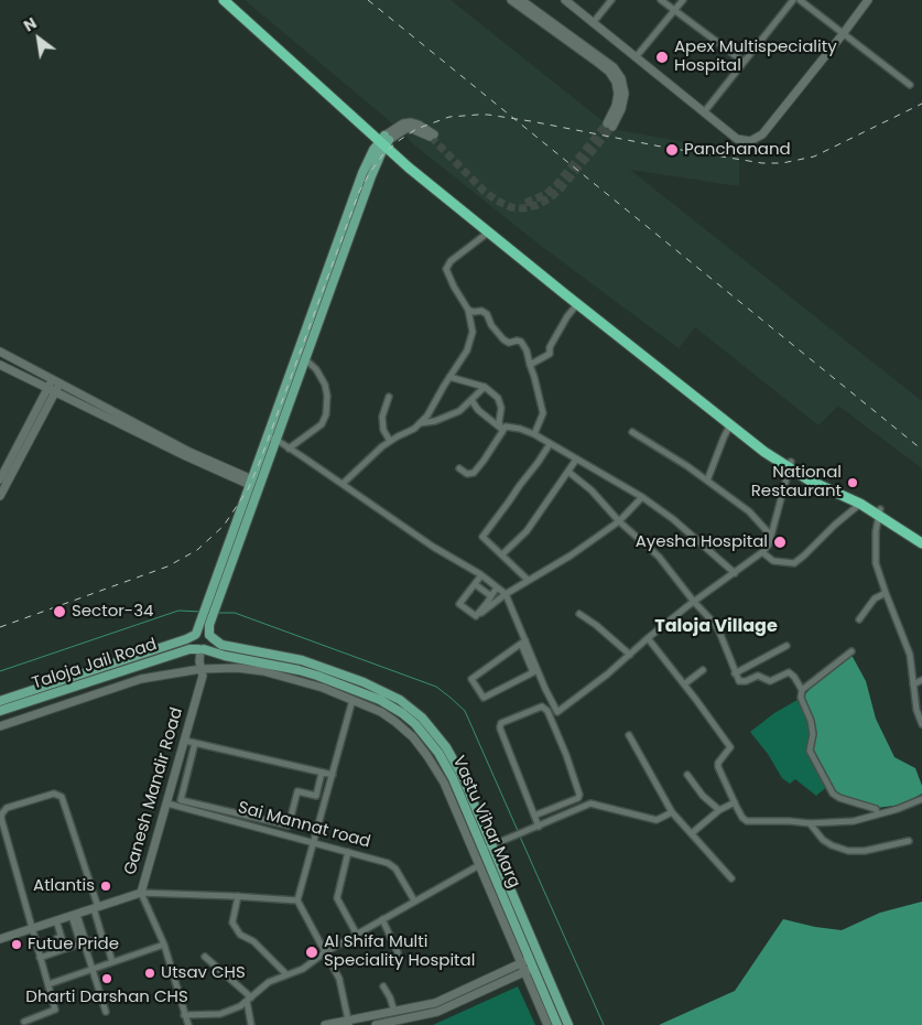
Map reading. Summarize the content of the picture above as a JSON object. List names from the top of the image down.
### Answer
{
  "streets": {
    "main road": ["Taloja Jail Road", "Vastu Vihar Marg"],
    "street": ["Ganesh Mandir Road", "Sai Mannat road"]
  },
  "crossings": [
    ["Taloja Jail Road", "Ganesh Mandir Road"],
    ["Taloja Jail Road", "Vastu Vihar Marg"],
    ["Ganesh Mandir Road", "Vastu Vihar Marg"],
    ["Ganesh Mandir Road", "Sai Mannat road"]
  ],
  "districts": ["Taloja Village"],
  "places": [
    "Apex Multispeciality Hospital",
    "Panchanand",
    "National Restaurant",
    "Ayesha Hospital",
    "Sector-34",
    "Atlantis",
    "Futue Pride",
    "Al Shifa Multi Speciality Hospital",
    "Utsav CHS",
    "Dharti Darshan CHS"
  ],
  "north": "top left"
}
